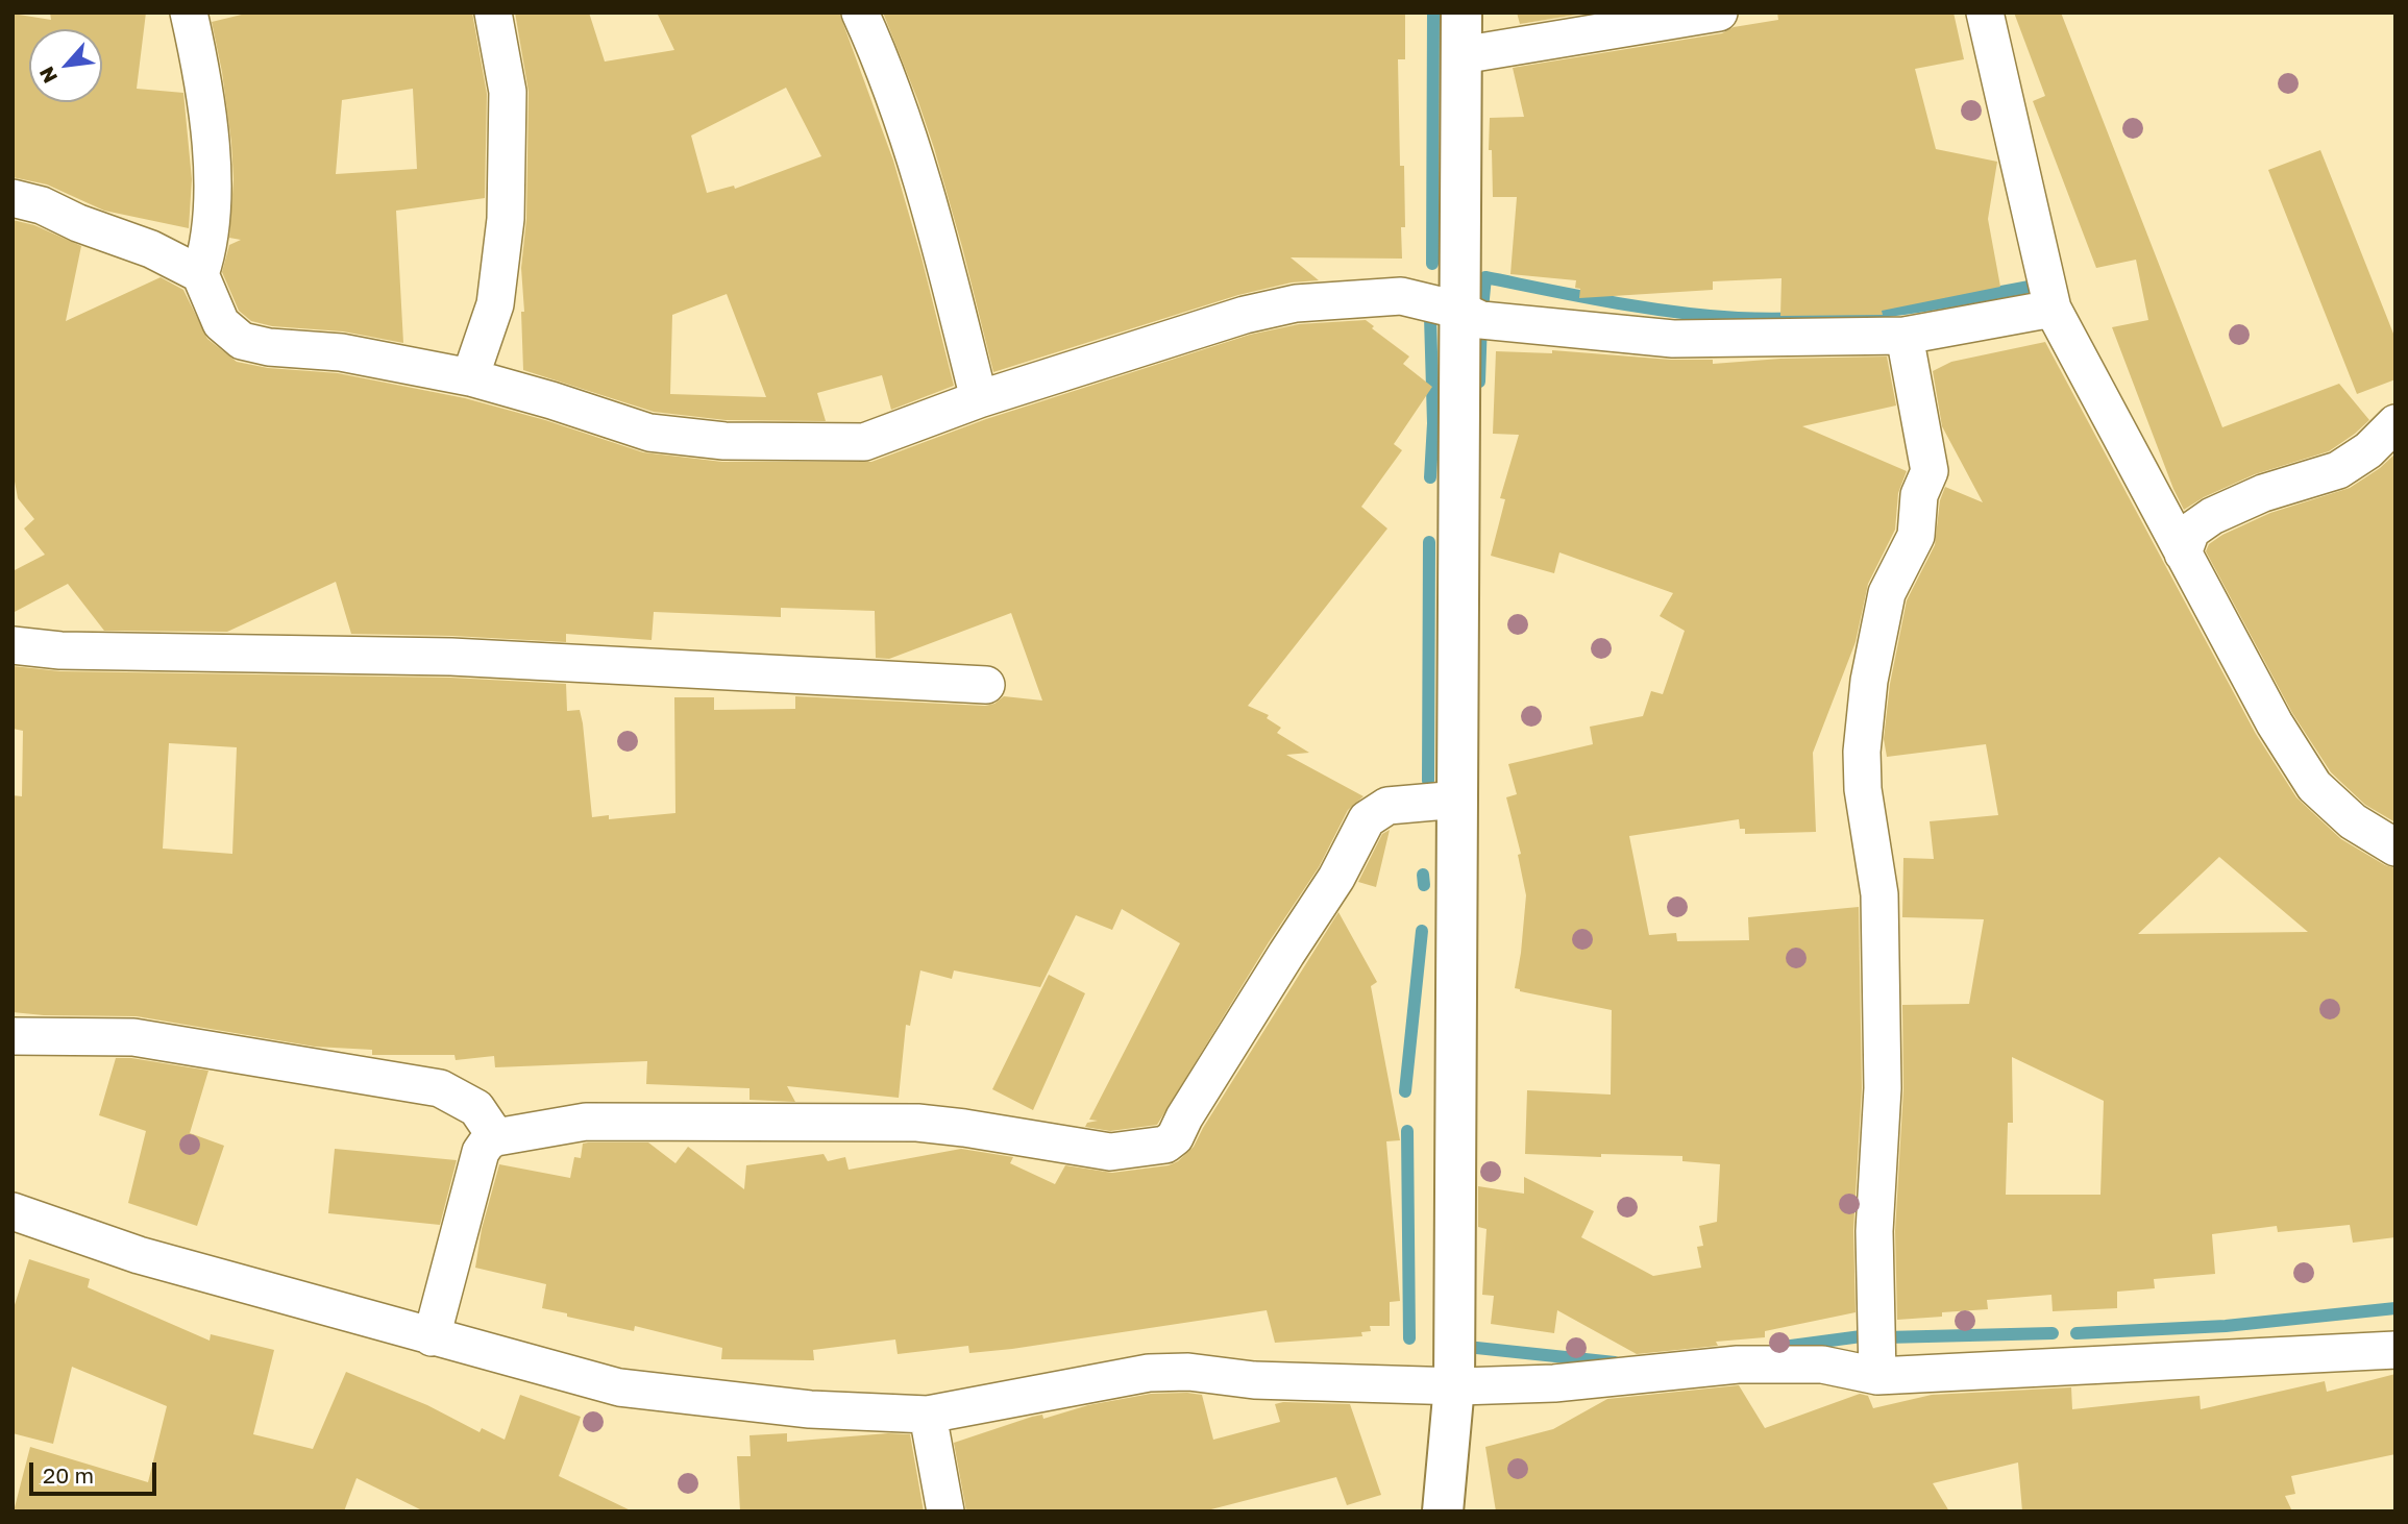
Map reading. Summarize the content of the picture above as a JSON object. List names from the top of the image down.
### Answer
{
  "scale_bar": "20 m",
  "north": "bottom left"
}
